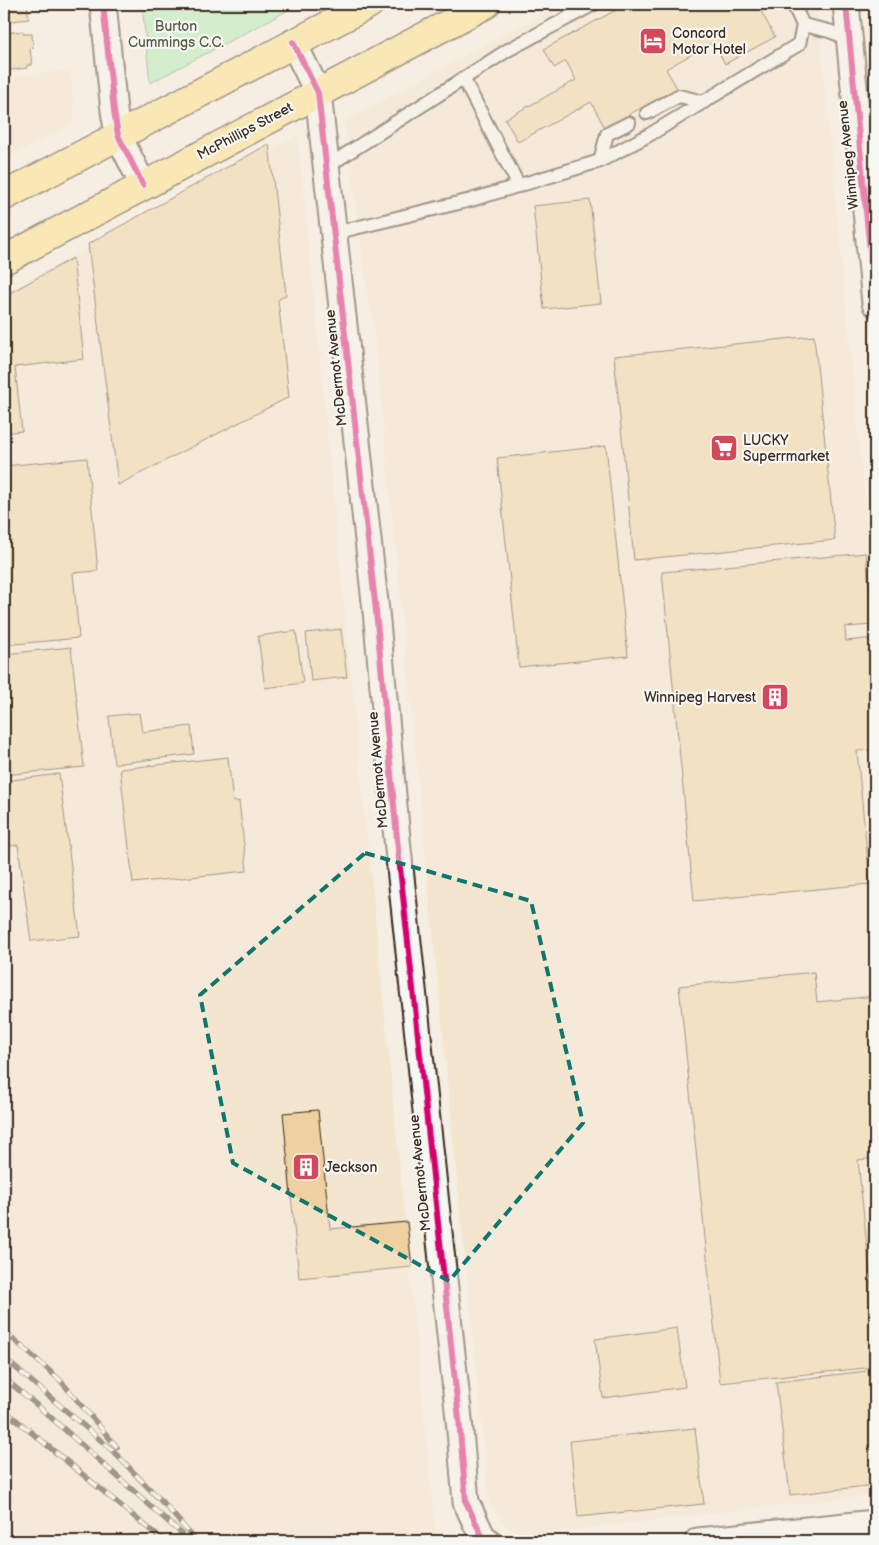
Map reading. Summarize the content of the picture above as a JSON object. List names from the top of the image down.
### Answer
{
  "streets": {
    "main road": ["McPhillips Street"],
    "street": ["Winnipeg Avenue", "McDermot Avenue"]
  },
  "crossings": [
    ["McPhillips Street", "McDermot Avenue"]
  ],
  "parks": ["Burton Cummings C.C."],
  "places": {
    "hotel": ["Concord Motor Hotel"],
    "supermarket": ["LUCKY Superrmarket"],
    "building": ["Winnipeg Harvest", "Jeckson"]
  }
}
